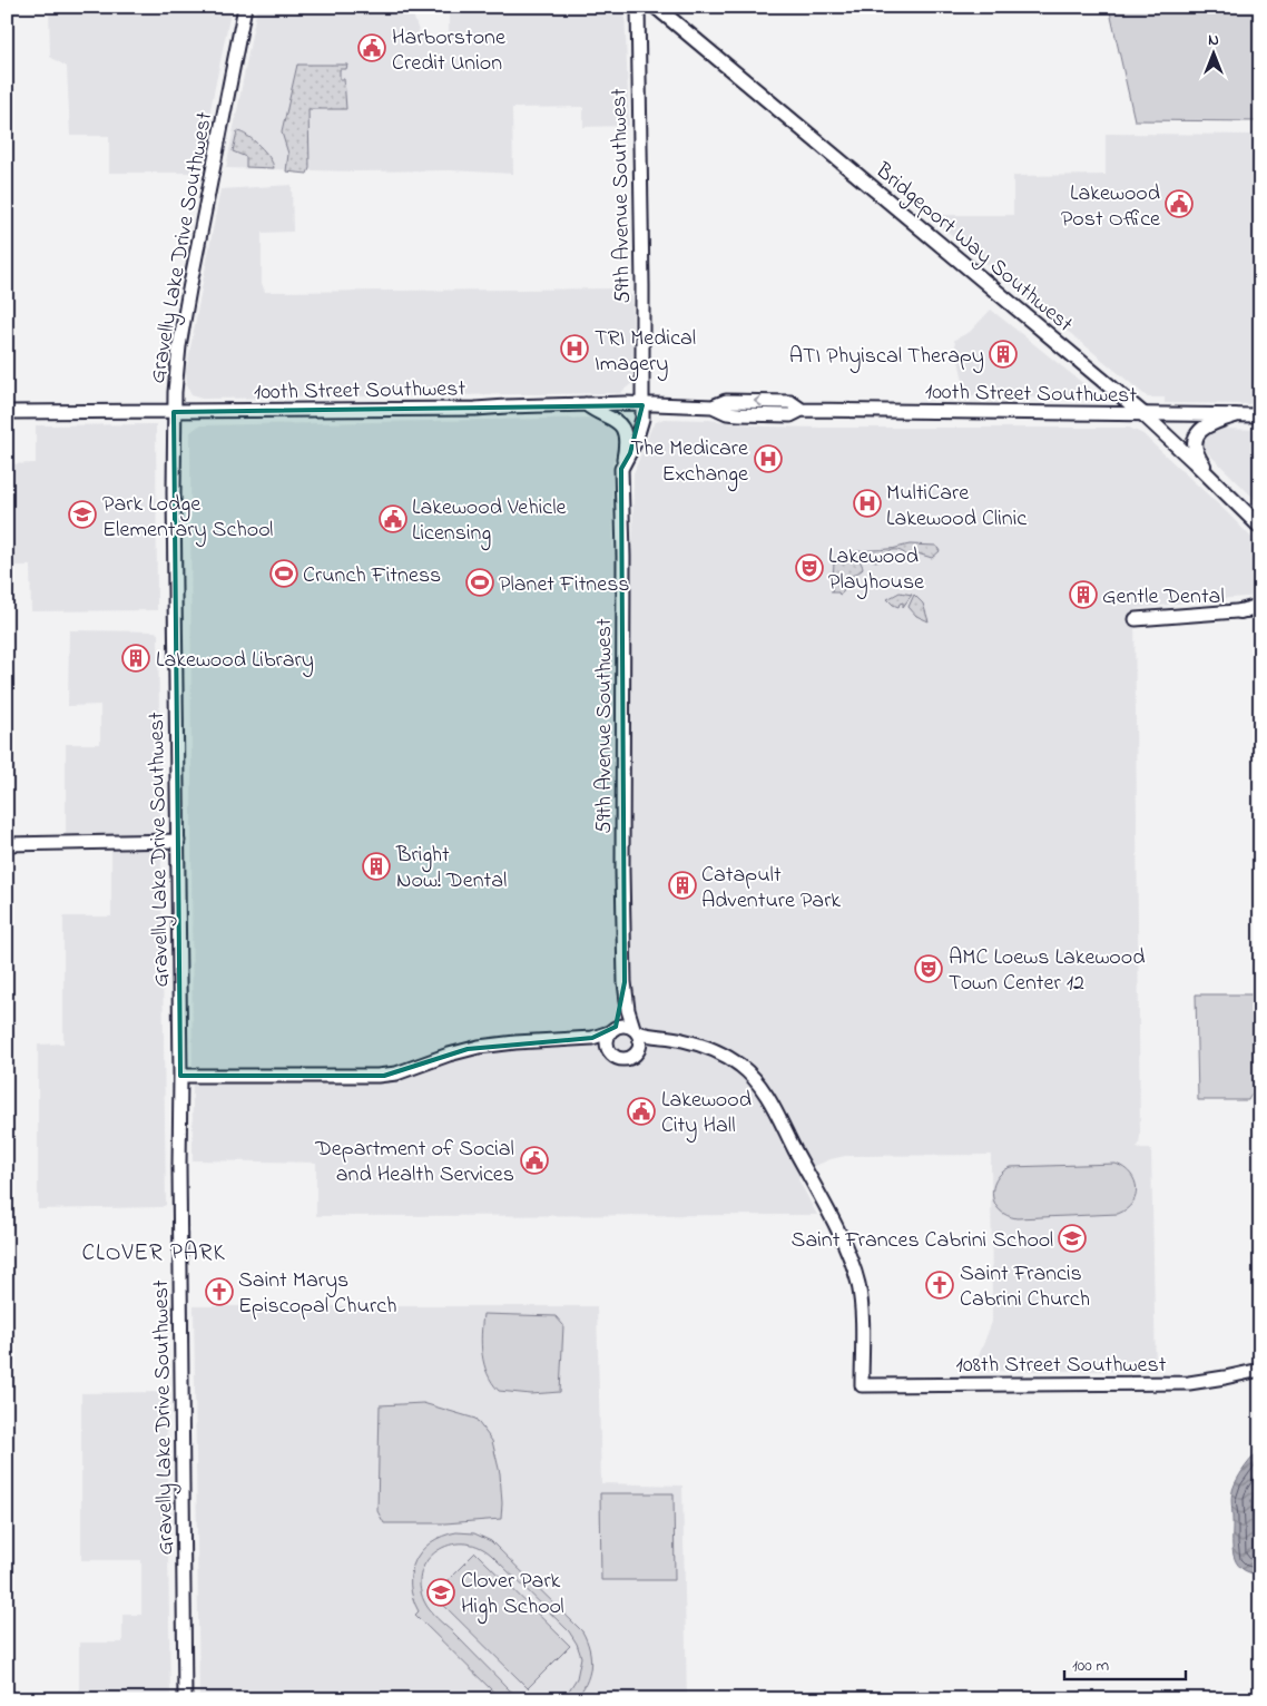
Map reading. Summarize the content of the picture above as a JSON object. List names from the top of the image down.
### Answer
{
  "streets": {
    "main road": ["Bridgeport Way Southwest"],
    "street": [
      "59th Avenue Southwest",
      "Gravelly Lake Drive Southwest",
      "100th Street Southwest",
      "108th Street Southwest"
    ]
  },
  "crossings": [
    ["59th Avenue Southwest", "100th Street Southwest"],
    ["Bridgeport Way Southwest", "100th Street Southwest"],
    ["Gravelly Lake Drive Southwest", "100th Street Southwest"]
  ],
  "districts": ["CLOVER PARK"],
  "places": {
    "public building": [
      "Harborstone Credit Union",
      "Lakewood Post Office",
      "Lakewood Vehicle Licensing",
      "Lakewood City Hall",
      "Department of Social and Health Services"
    ],
    "hospital": ["TRI Medical Imagery", "The Medicare Exchange", "MultiCare Lakewood Clinic"],
    "building": [
      "ATI Phyiscal Therapy",
      "Gentle Dental",
      "Lakewood Library",
      "Bright Now! Dental",
      "Catapult Adventure Park"
    ],
    "school or university": ["Park Lodge Elementary School", "Saint Frances Cabrini School", "Clover Park High School"],
    "theatre": ["Lakewood Playhouse", "AMC Loews Lakewood Town Center 12"],
    "sports": ["Crunch Fitness", "Planet Fitness"],
    "church": ["Saint Francis Cabrini Church", "Saint Marys Episcopal Church"]
  },
  "scale_bar": "100 m",
  "north": "top"
}
